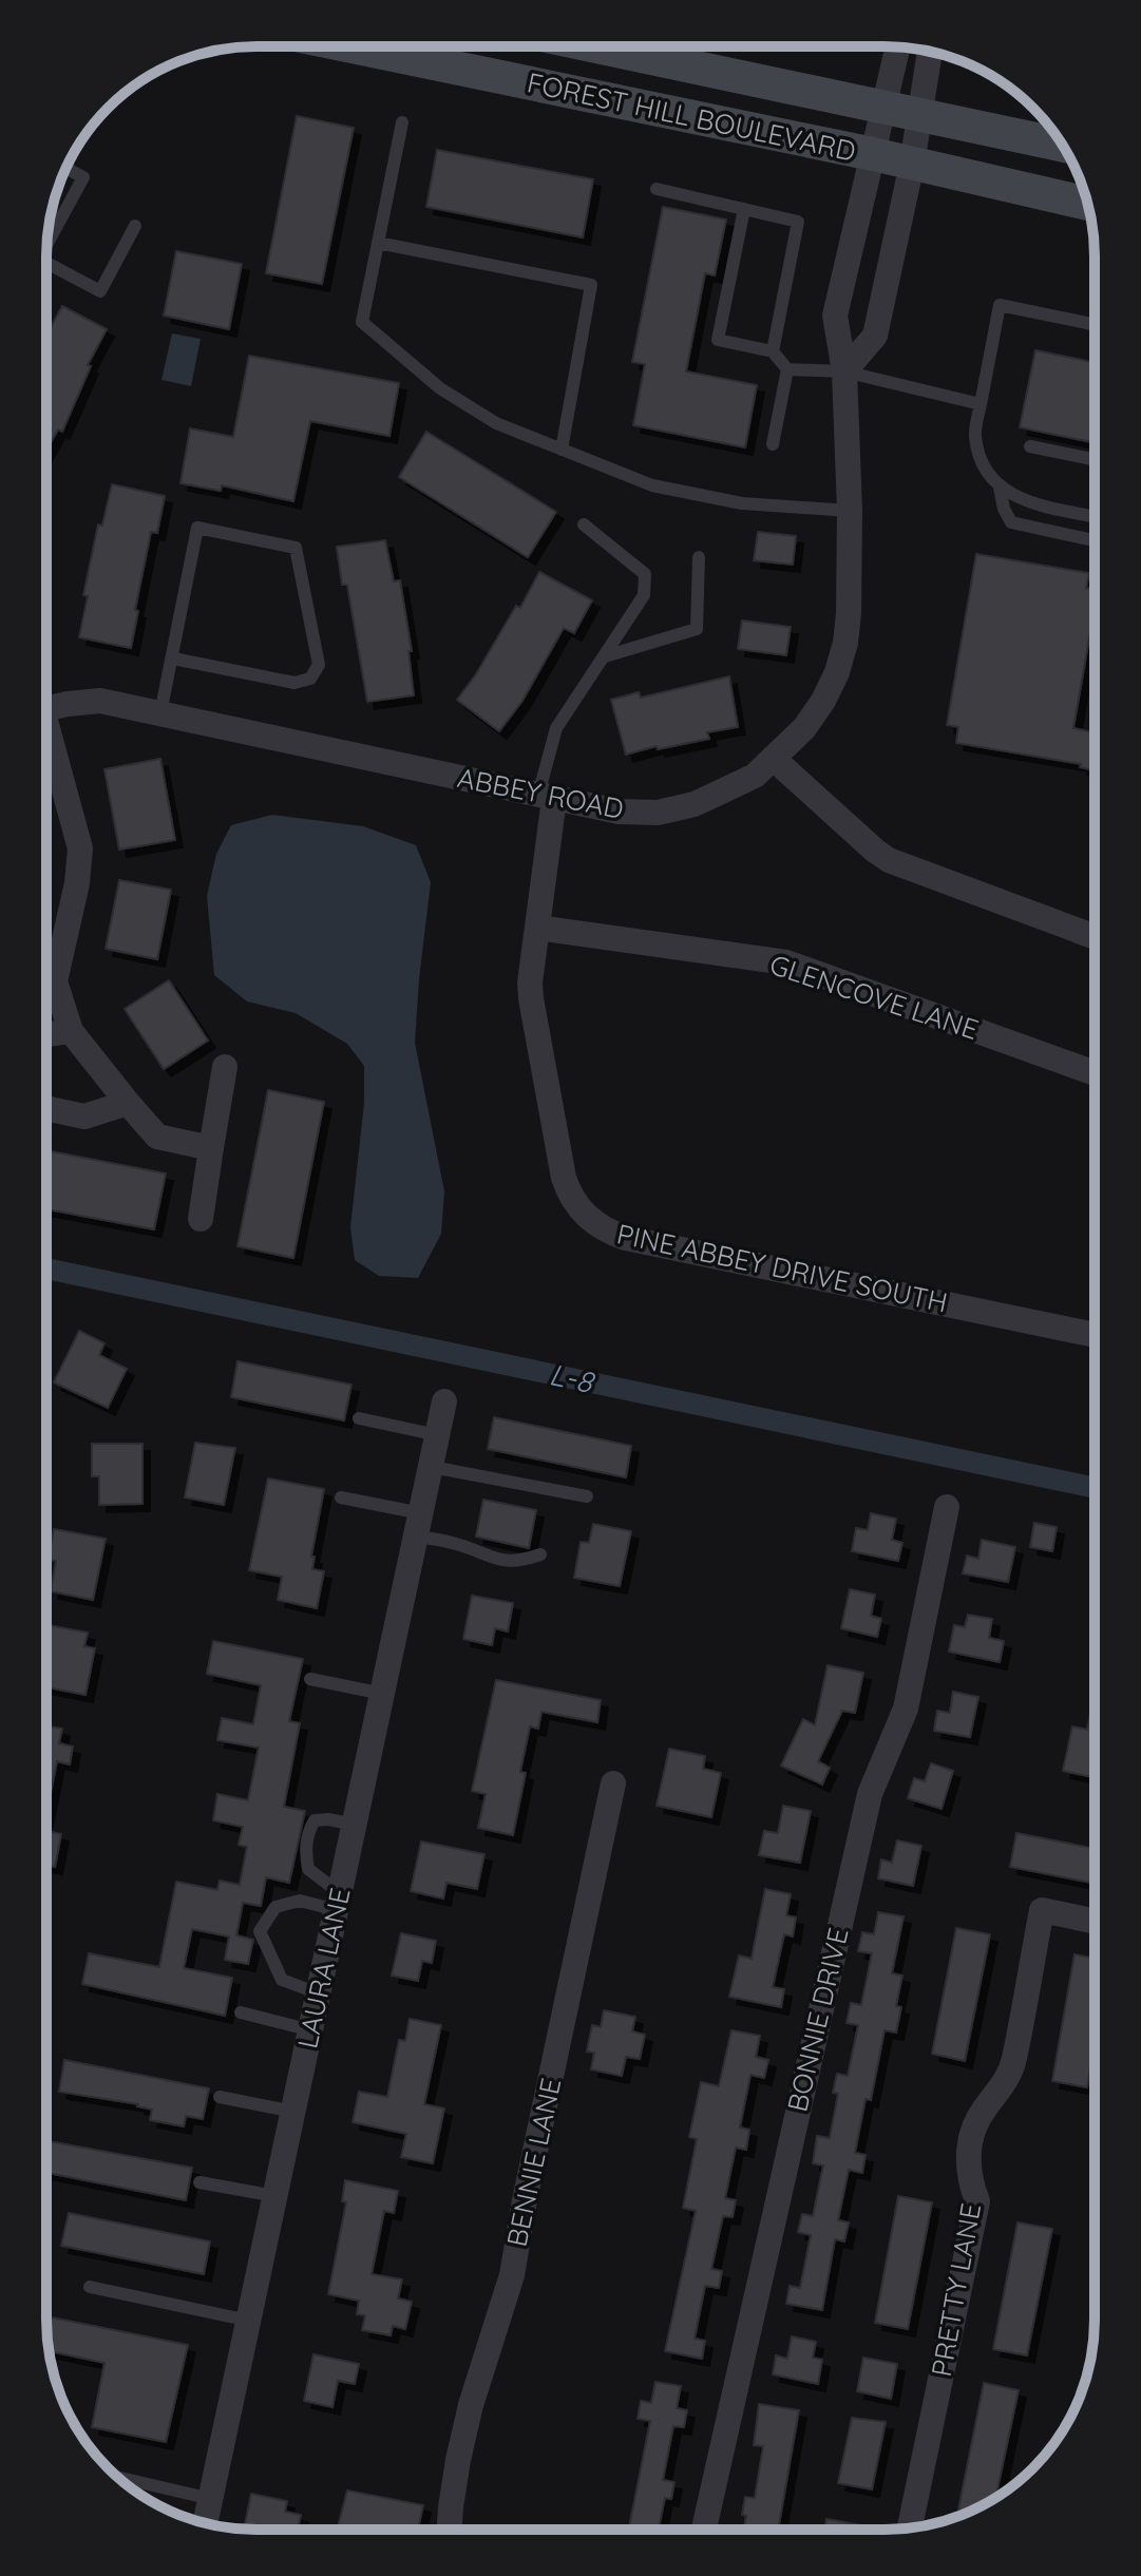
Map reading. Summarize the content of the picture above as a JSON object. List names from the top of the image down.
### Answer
{
  "streets": {
    "main road": ["FOREST HILL BOULEVARD"],
    "street": [
      "ABBEY ROAD",
      "GLENCOVE LANE",
      "PINE ABBEY DRIVE SOUTH",
      "LAURA LANE",
      "BONNIE DRIVE",
      "BENNIE LANE",
      "PRETTY LANE"
    ]
  },
  "crossings": [
    ["FOREST HILL BOULEVARD", "ABBEY ROAD"],
    ["ABBEY ROAD", "PINE ABBEY DRIVE SOUTH"],
    ["GLENCOVE LANE", "PINE ABBEY DRIVE SOUTH"]
  ],
  "water": ["L-8"]
}
